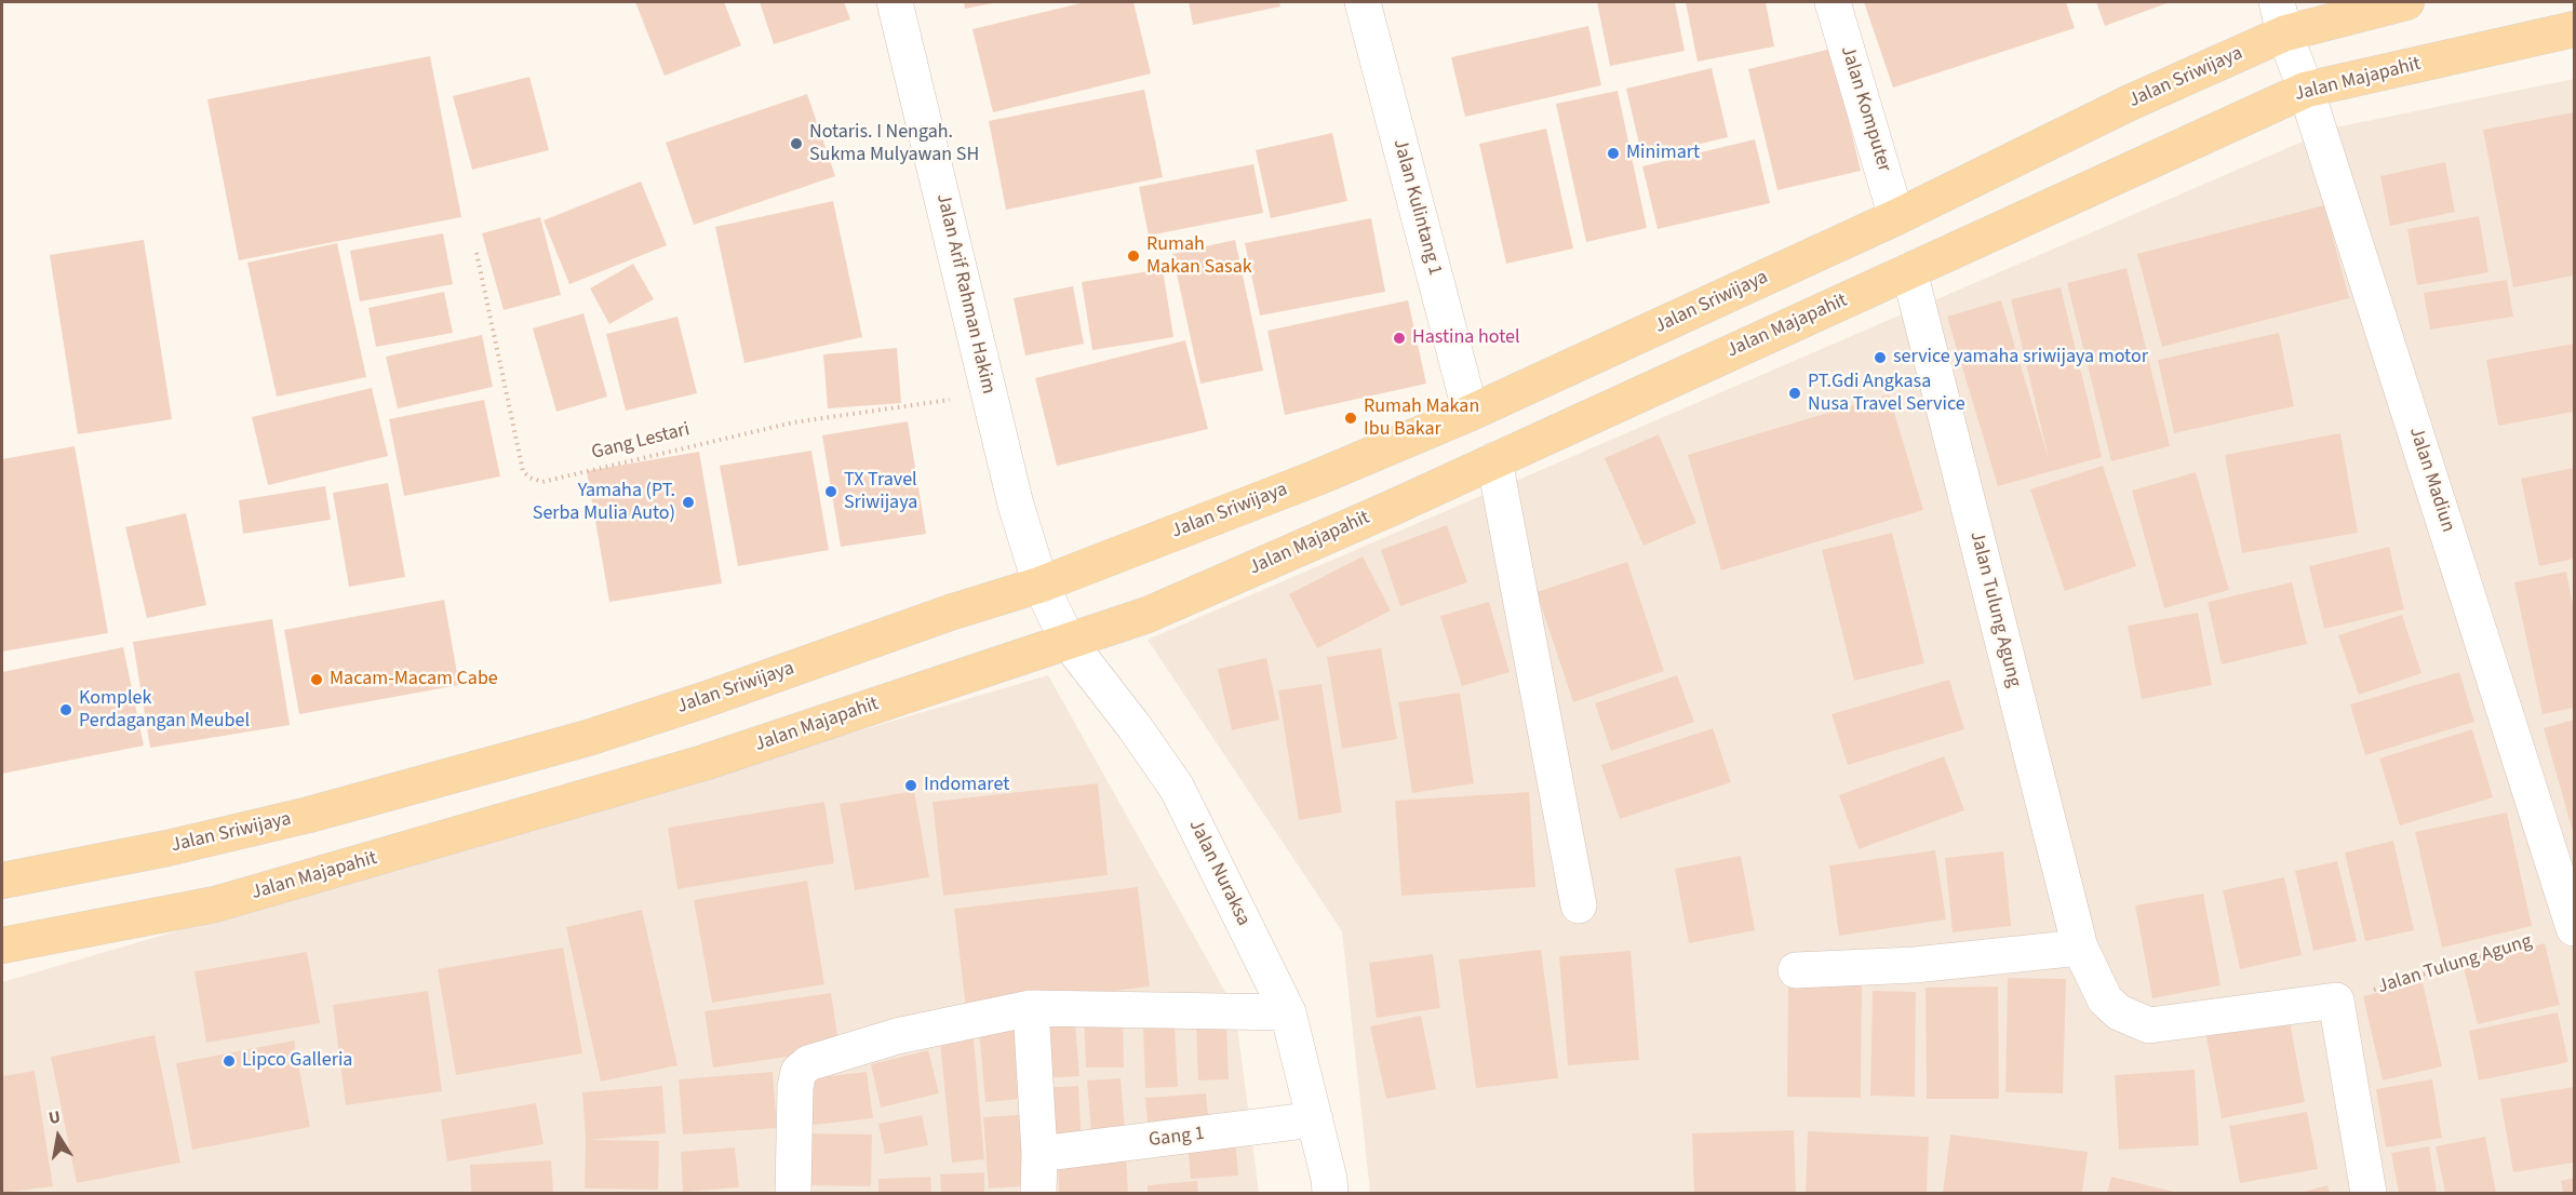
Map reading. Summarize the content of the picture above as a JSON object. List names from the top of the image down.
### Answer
{
  "streets": {
    "main road": ["Jalan Sriwijaya", "Jalan Majapahit"],
    "street": [
      "Jalan Komputer",
      "Jalan Kulintang 1",
      "Jalan Arif Rahman Hakim",
      "Jalan Madiun",
      "Jalan Tulung Agung",
      "Jalan Nuraksa",
      "Gang 1"
    ],
    "path": ["Gang Lestari"]
  },
  "crossings": [
    ["Jalan Sriwijaya", "Jalan Komputer"],
    ["Jalan Sriwijaya", "Jalan Kulintang 1"],
    ["Jalan Sriwijaya", "Jalan Arif Rahman Hakim"],
    ["Jalan Sriwijaya", "Jalan Madiun"],
    ["Jalan Sriwijaya", "Jalan Nuraksa"],
    ["Jalan Majapahit", "Jalan Madiun"],
    ["Jalan Majapahit", "Jalan Tulung Agung"],
    ["Jalan Majapahit", "Jalan Nuraksa"],
    ["Jalan Arif Rahman Hakim", "Gang Lestari"],
    ["Jalan Arif Rahman Hakim", "Jalan Nuraksa"],
    ["Jalan Nuraksa", "Gang 1"]
  ],
  "places": [
    "Notaris. I Nengah. Sukma Mulyawan SH",
    "Minimart",
    "Rumah Makan Sasak",
    "Hastina hotel",
    "service yamaha sriwijaya motor",
    "PT.Gdi Angkasa Nusa Travel Service",
    "Rumah Makan Ibu Bakar",
    "TX Travel Sriwijaya",
    "Yamaha (PT. Serba Mulia Auto)",
    "Macam-Macam Cabe",
    "Komplek Perdagangan Meubel",
    "Indomaret",
    "Lipco Galleria"
  ],
  "north": "top"
}
